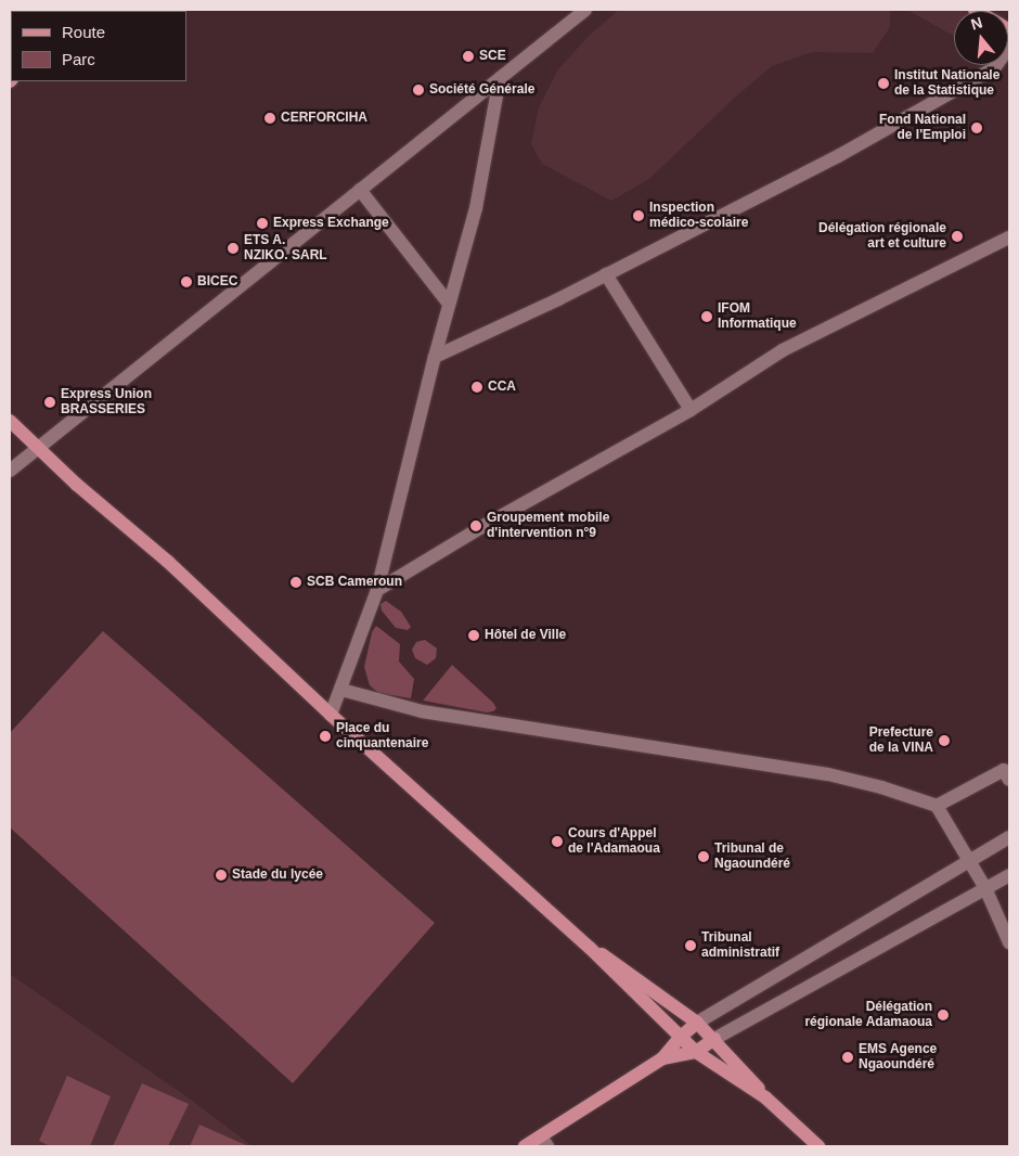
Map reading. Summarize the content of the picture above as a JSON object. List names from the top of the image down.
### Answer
{
  "places": [
    "SCE",
    "Institut Nationale de la Statistique",
    "Société Générale",
    "CERFORCIHA",
    "Fond National de l'Emploi",
    "Inspection médico-scolaire",
    "Express Exchange",
    "Délégation régionale art et culture",
    "ETS A. NZIKO. SARL",
    "BICEC",
    "IFOM Informatique",
    "CCA",
    "Express Union BRASSERIES",
    "Groupement mobile d'intervention n°9",
    "SCB Cameroun",
    "Hôtel de Ville",
    "Place du cinquantenaire",
    "Prefecture de la VINA",
    "Cours d'Appel de l'Adamaoua",
    "Tribunal de Ngaoundéré",
    "Stade du lycée",
    "Tribunal administratif",
    "Délégation régionale Adamaoua",
    "EMS Agence Ngaoundéré"
  ],
  "legend": ["Route", "Parc"],
  "north": "top"
}
